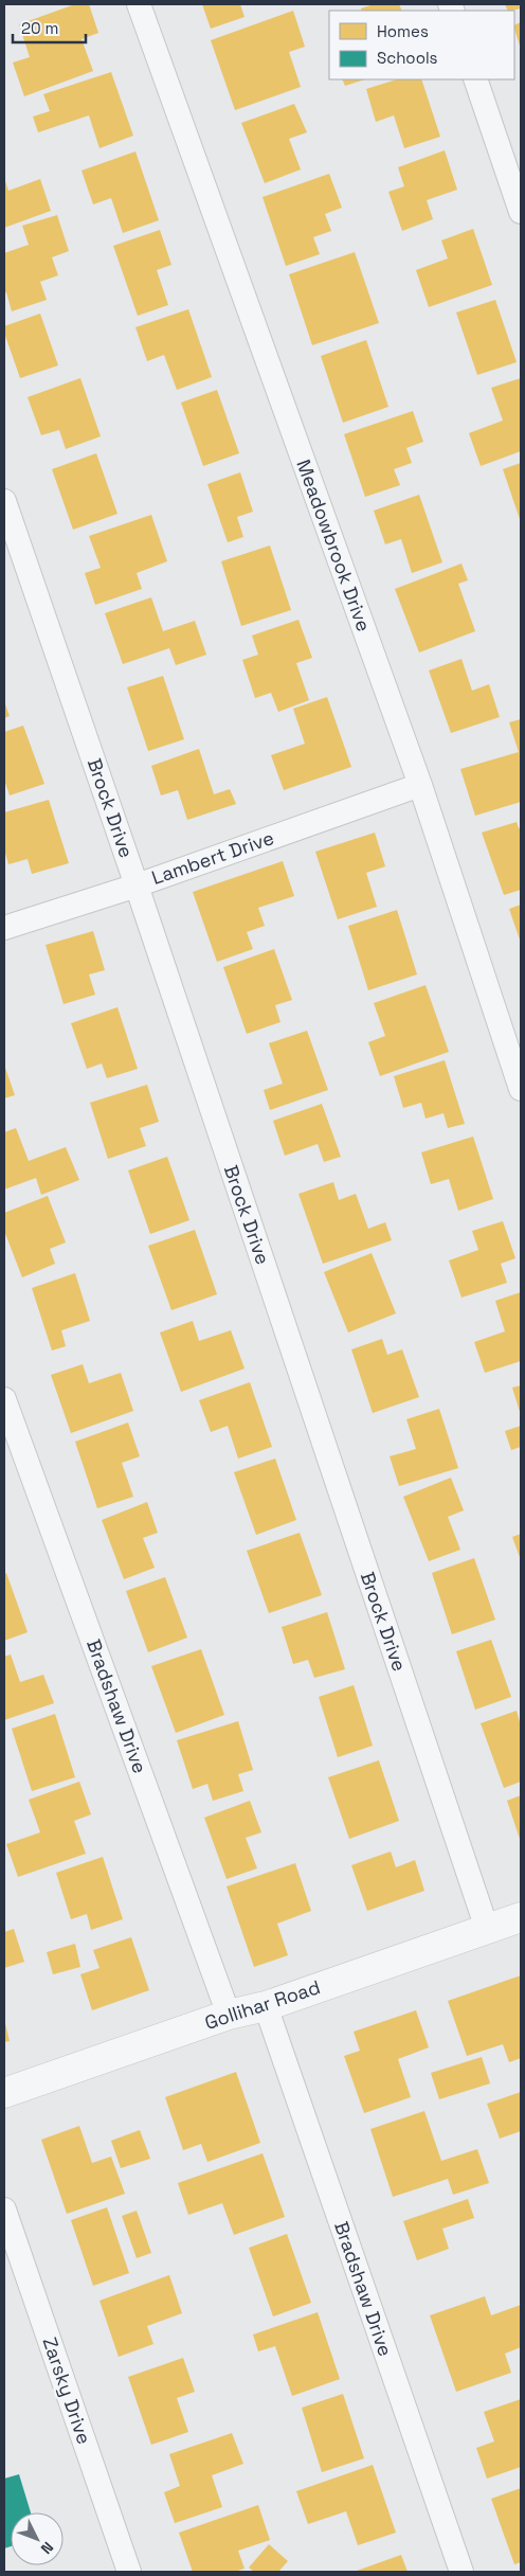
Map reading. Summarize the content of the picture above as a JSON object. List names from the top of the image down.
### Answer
{
  "streets": {
    "street": [
      "Meadowbrook Drive",
      "Brock Drive",
      "Lambert Drive",
      "Bradshaw Drive",
      "Gollihar Road",
      "Zarsky Drive"
    ]
  },
  "crossings": [
    ["Meadowbrook Drive", "Lambert Drive"],
    ["Brock Drive", "Lambert Drive"],
    ["Brock Drive", "Gollihar Road"],
    ["Bradshaw Drive", "Gollihar Road"]
  ],
  "legend": ["Homes", "Schools"],
  "scale_bar": "20 m",
  "north": "bottom right"
}
